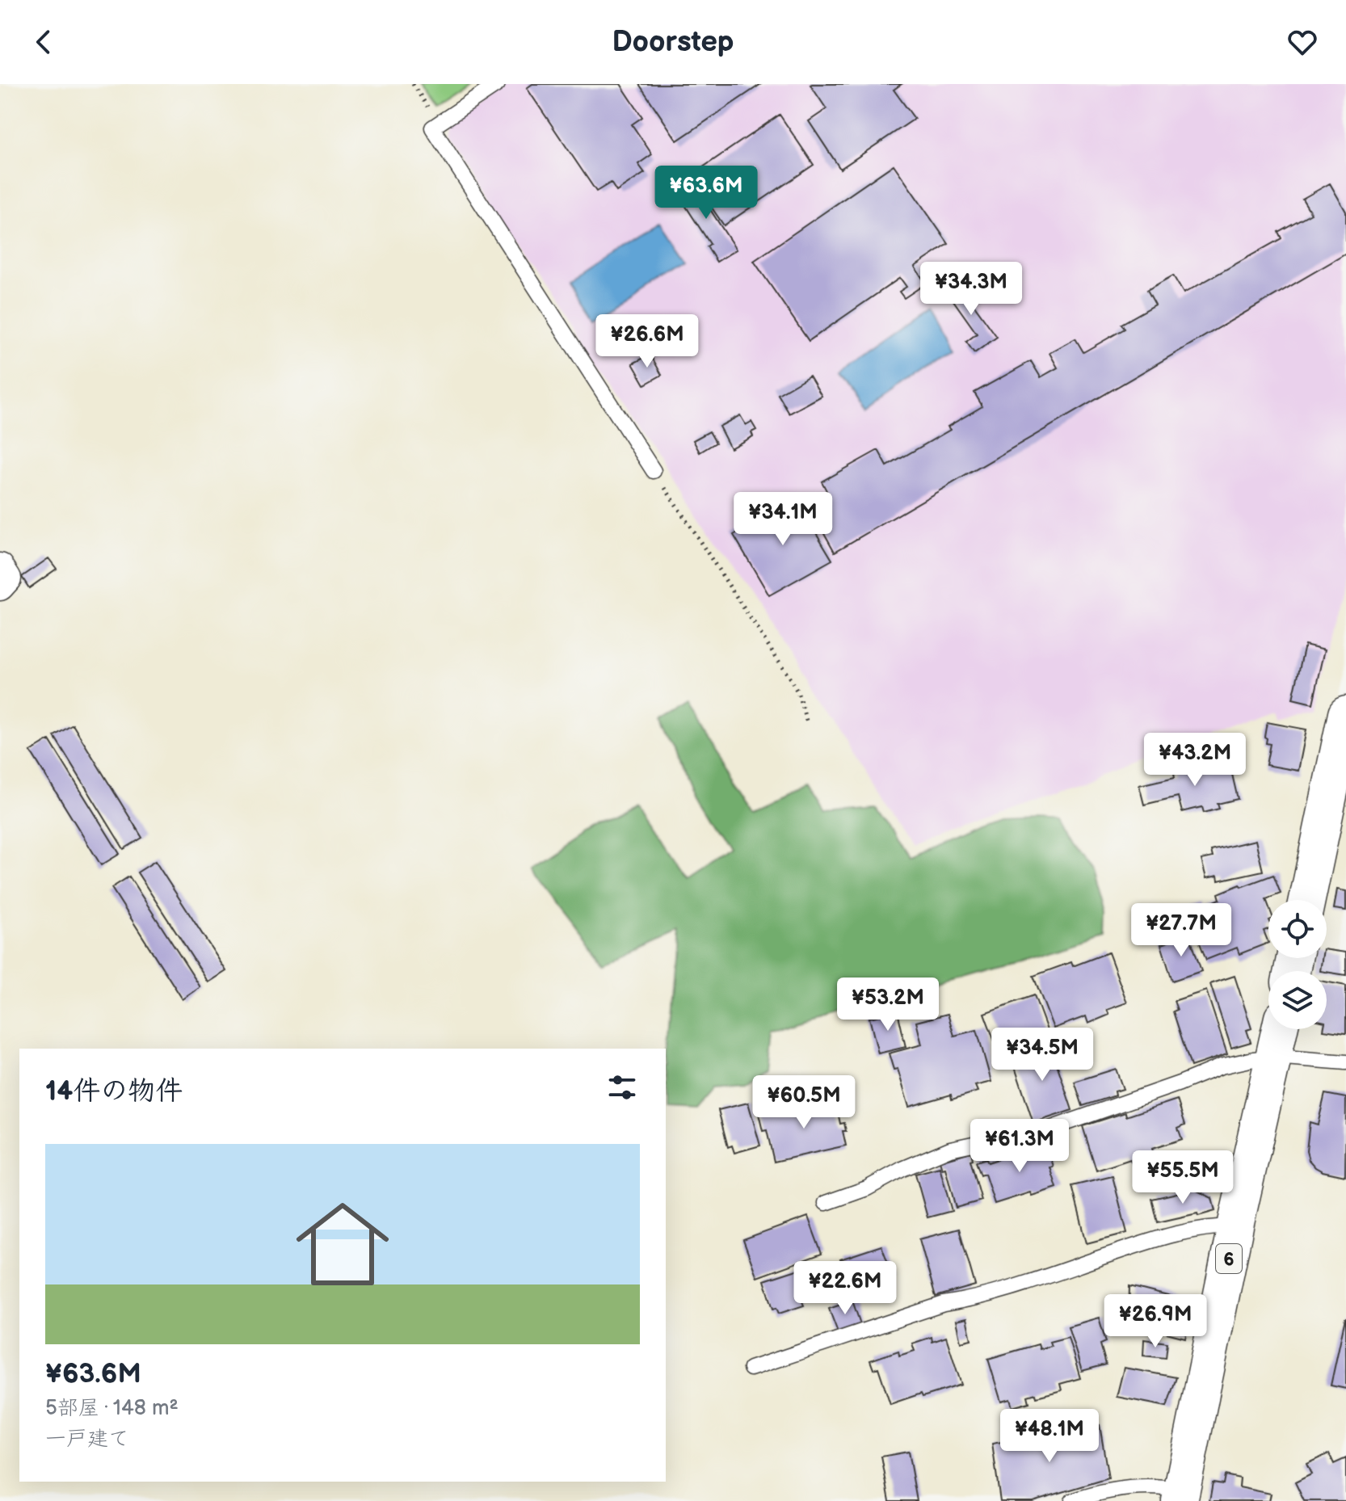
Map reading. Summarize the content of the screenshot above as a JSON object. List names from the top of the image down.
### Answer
{
  "streets": {
    "main road": ["6"]
  },
  "page": {
    "header": "Doorstep",
    "price": [
      "¥63.6M",
      "¥34.3M",
      "¥26.6M",
      "¥34.1M",
      "¥43.2M",
      "¥27.7M",
      "¥53.2M",
      "¥34.5M",
      "¥60.5M",
      "¥61.3M",
      "¥55.5M",
      "¥22.6M",
      "¥26.9M",
      "¥48.1M"
    ],
    "heading": "14件の物件",
    "list": [
      {
        "name": "¥63.6M",
        "note": "5部屋 · 148 m² · 一戸建て"
      }
    ]
  }
}
